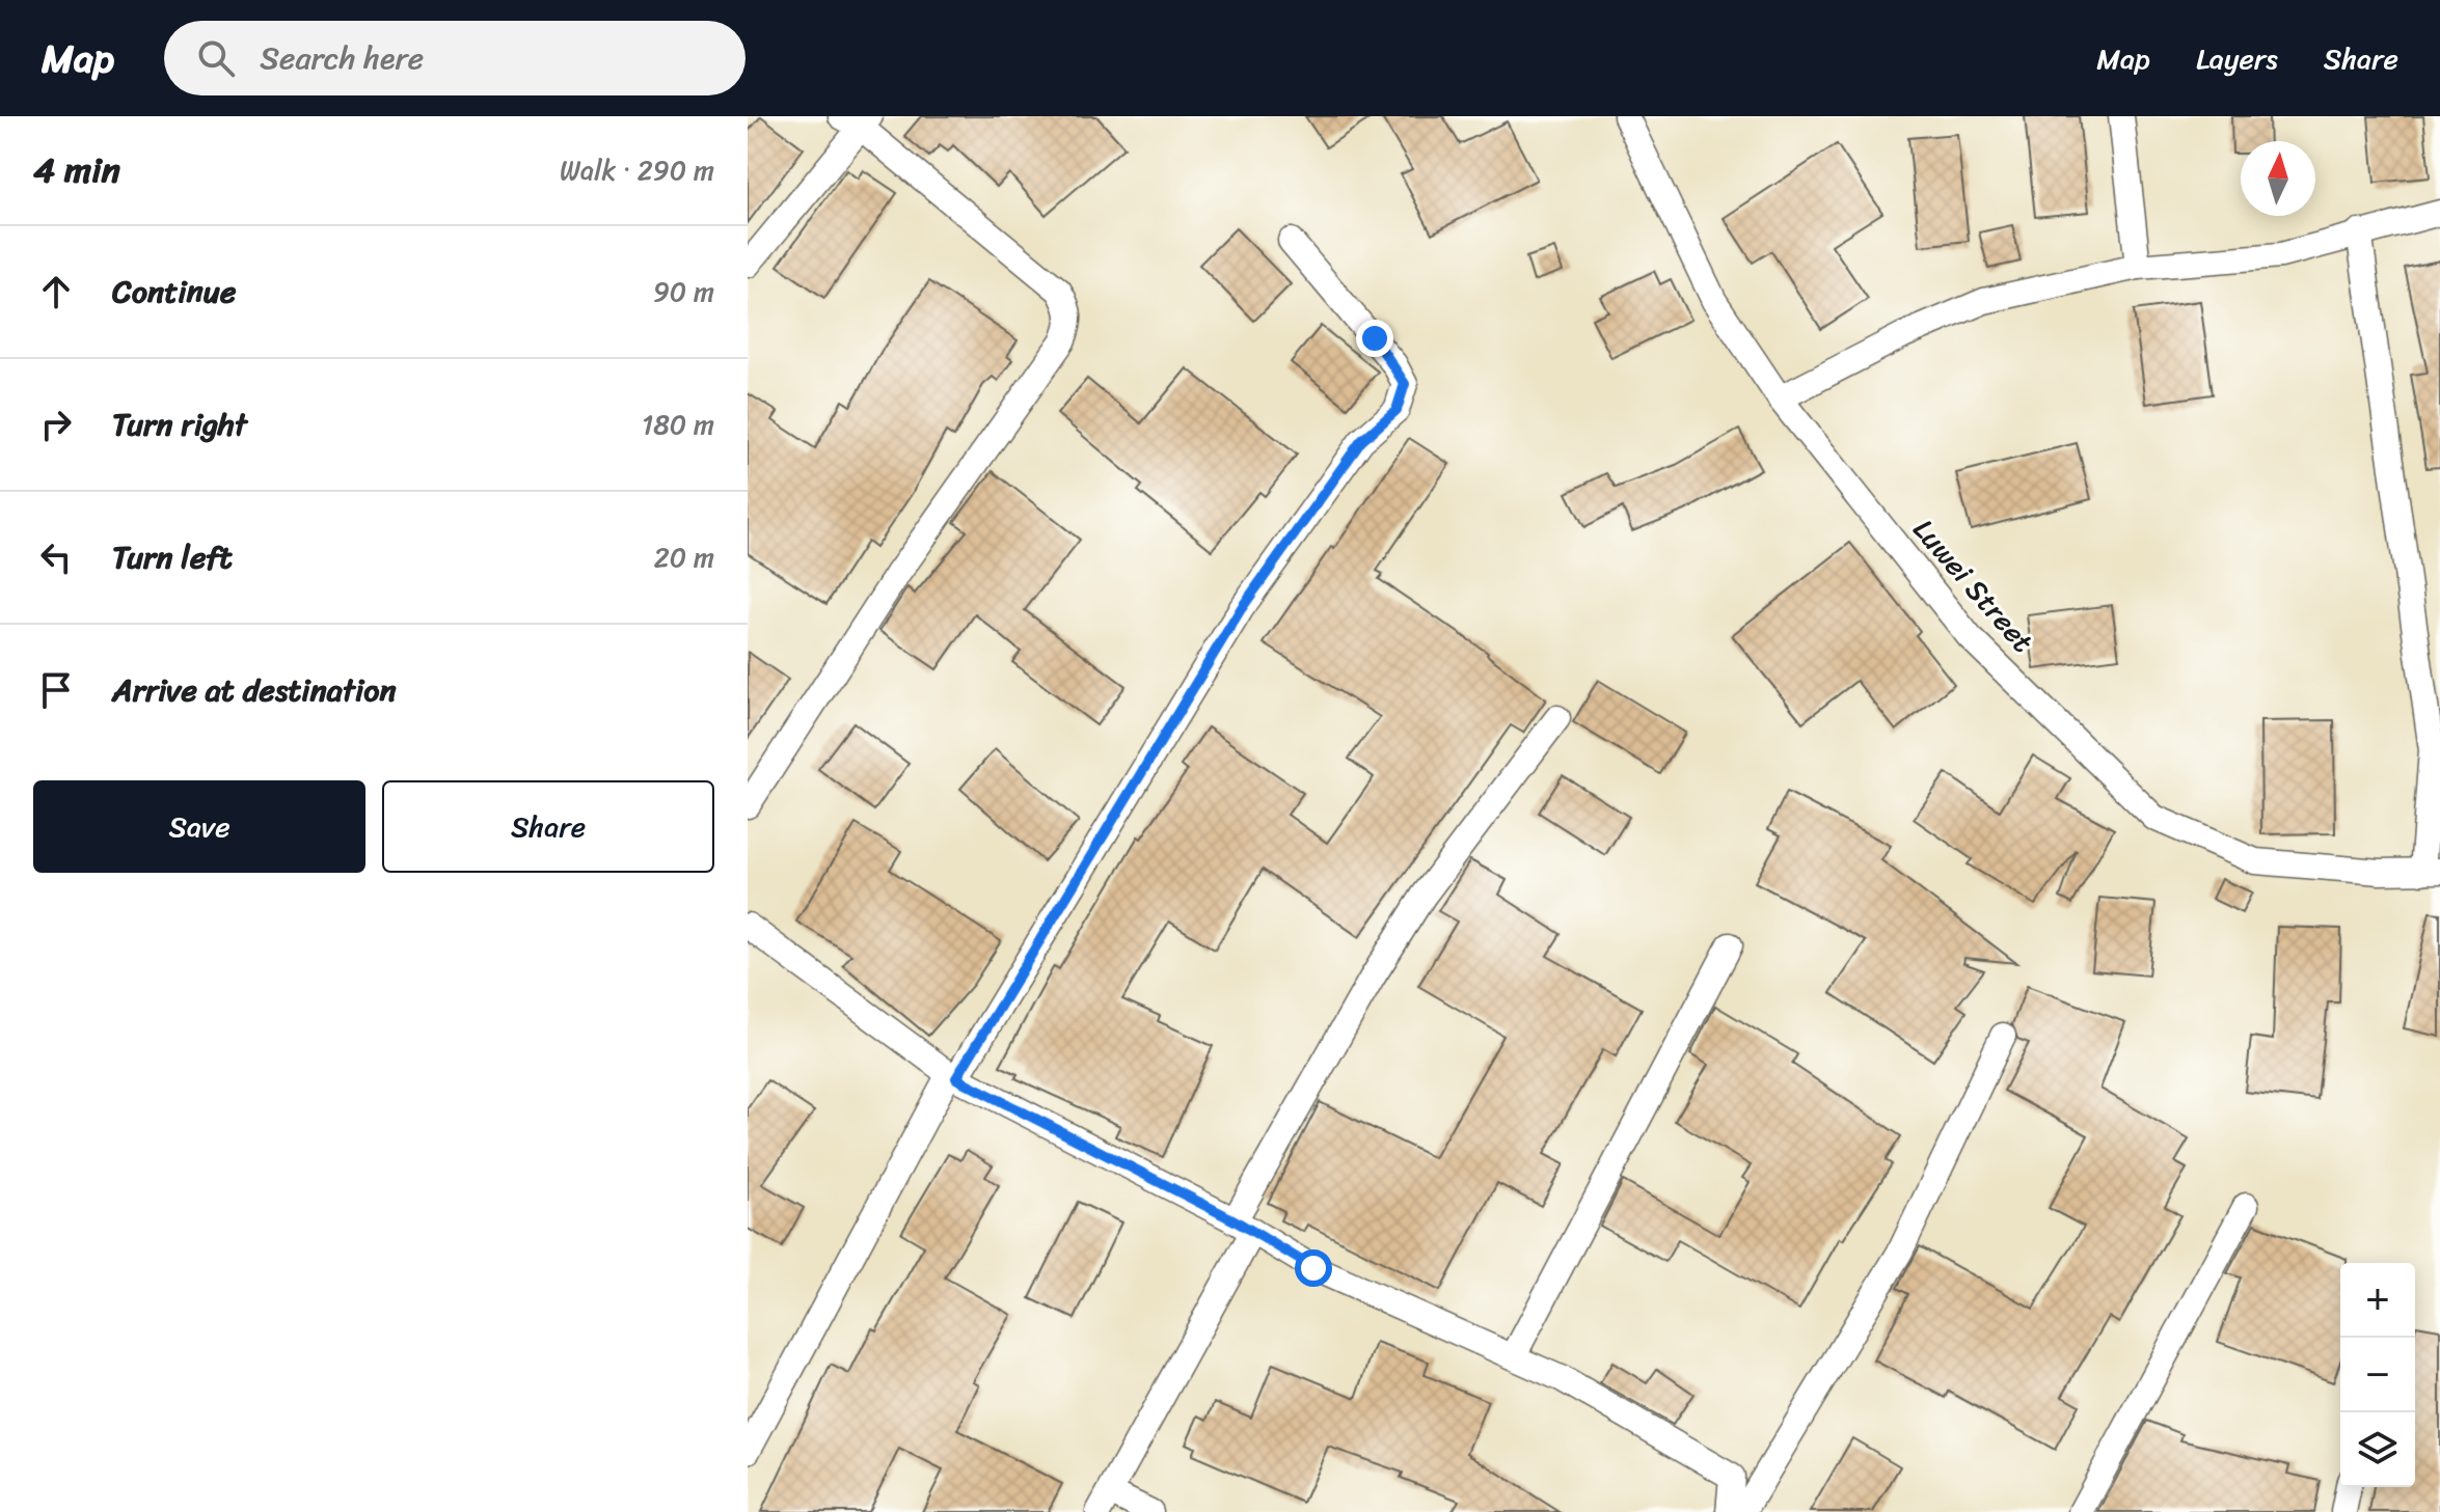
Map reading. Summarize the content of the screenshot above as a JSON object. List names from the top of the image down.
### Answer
{
  "streets": {
    "street": ["Luwei Street"]
  },
  "north": "top",
  "page": {
    "header": "Map",
    "search": "Search here",
    "nav": ["Map", "Layers", "Share"],
    "heading": ["4 min", "Walk · 290 m"],
    "list": [
      ["Continue", "90 m"],
      ["Turn right", "180 m"],
      ["Turn left", "20 m"],
      "Arrive at destination"
    ],
    "buttons": ["Save", "Share"],
    "map_buttons": ["+", "−"]
  }
}
